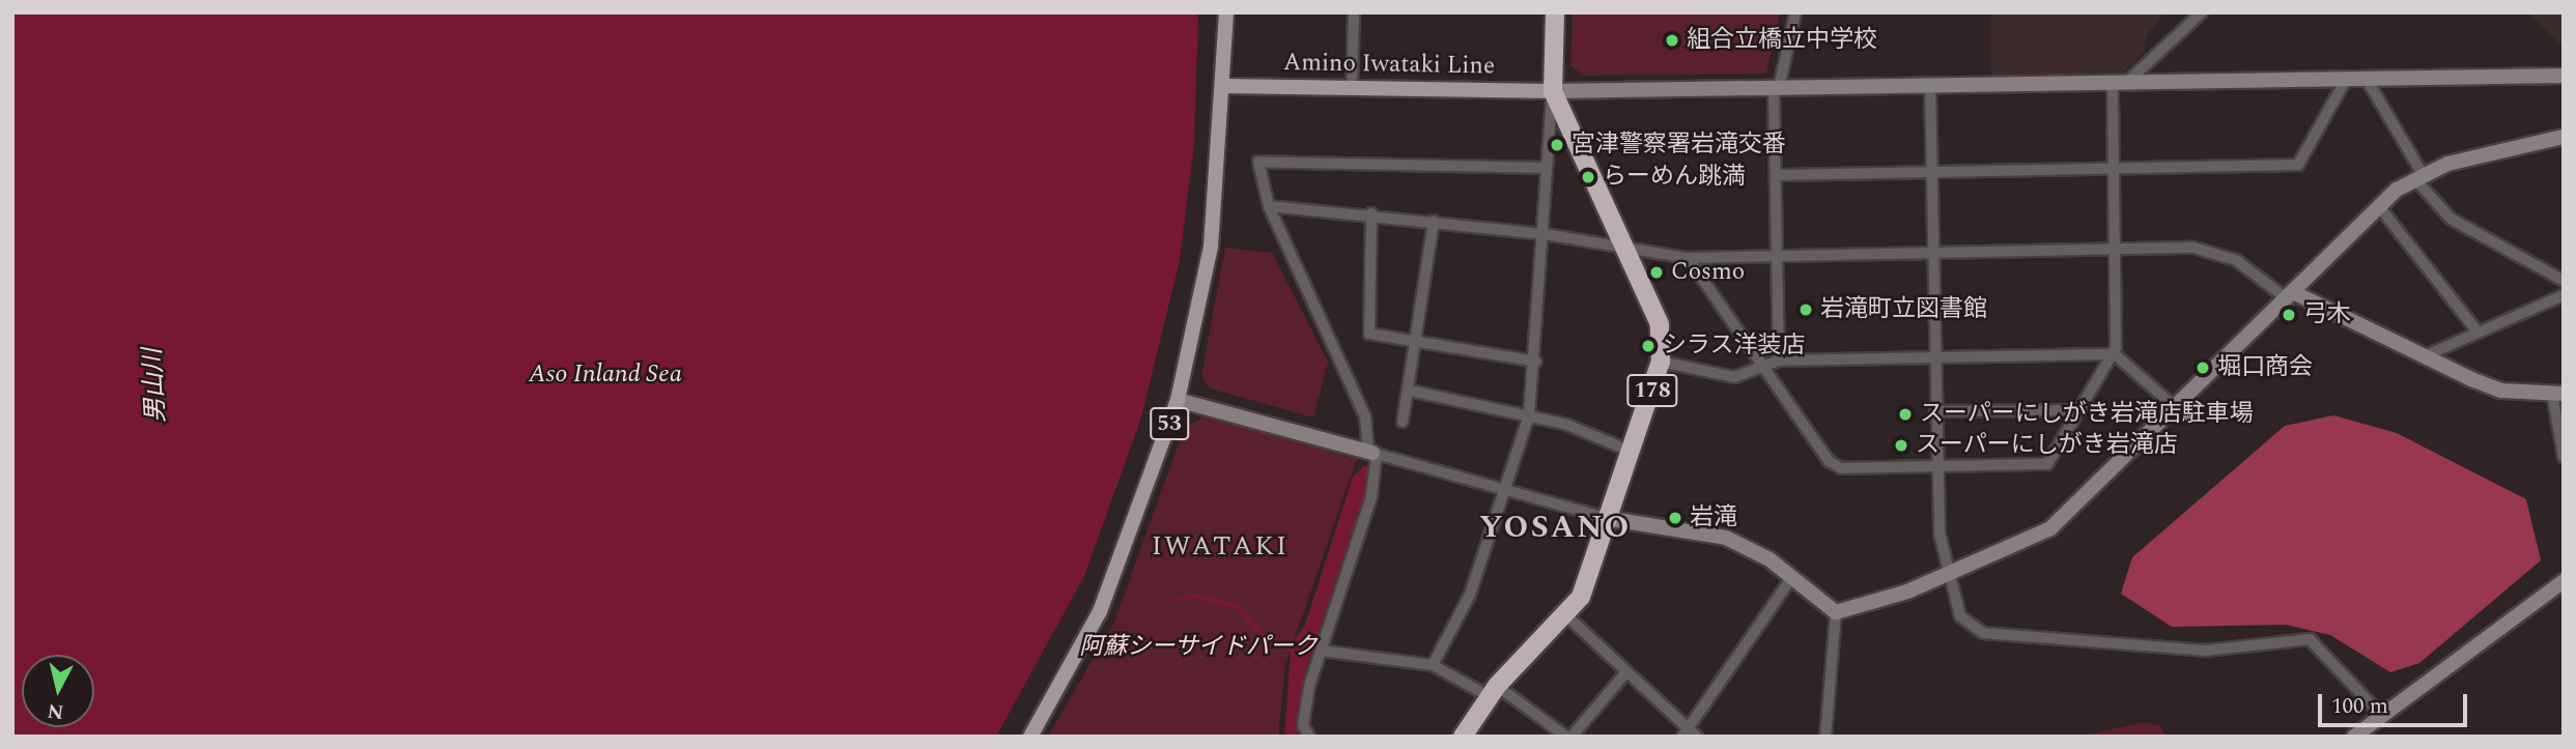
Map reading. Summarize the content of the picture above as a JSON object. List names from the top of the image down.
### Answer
{
  "streets": {
    "highway": ["178"],
    "main road": ["Amino Iwataki Line", "53"]
  },
  "crossings": [
    ["Amino Iwataki Line", "178"],
    ["Amino Iwataki Line", "53"]
  ],
  "districts": ["YOSANO", "IWATAKI"],
  "water": ["Aso Inland Sea", "男山川"],
  "parks": ["阿蘇シーサイドパーク"],
  "places": [
    "組合立橋立中学校",
    "宮津警察署岩滝交番",
    "らーめん跳満",
    "Cosmo",
    "岩滝町立図書館",
    "弓木",
    "シラス洋装店",
    "堀口商会",
    "スーパーにしがき岩滝店駐車場",
    "スーパーにしがき岩滝店",
    "岩滝"
  ],
  "scale_bar": "100 m",
  "north": "bottom"
}
